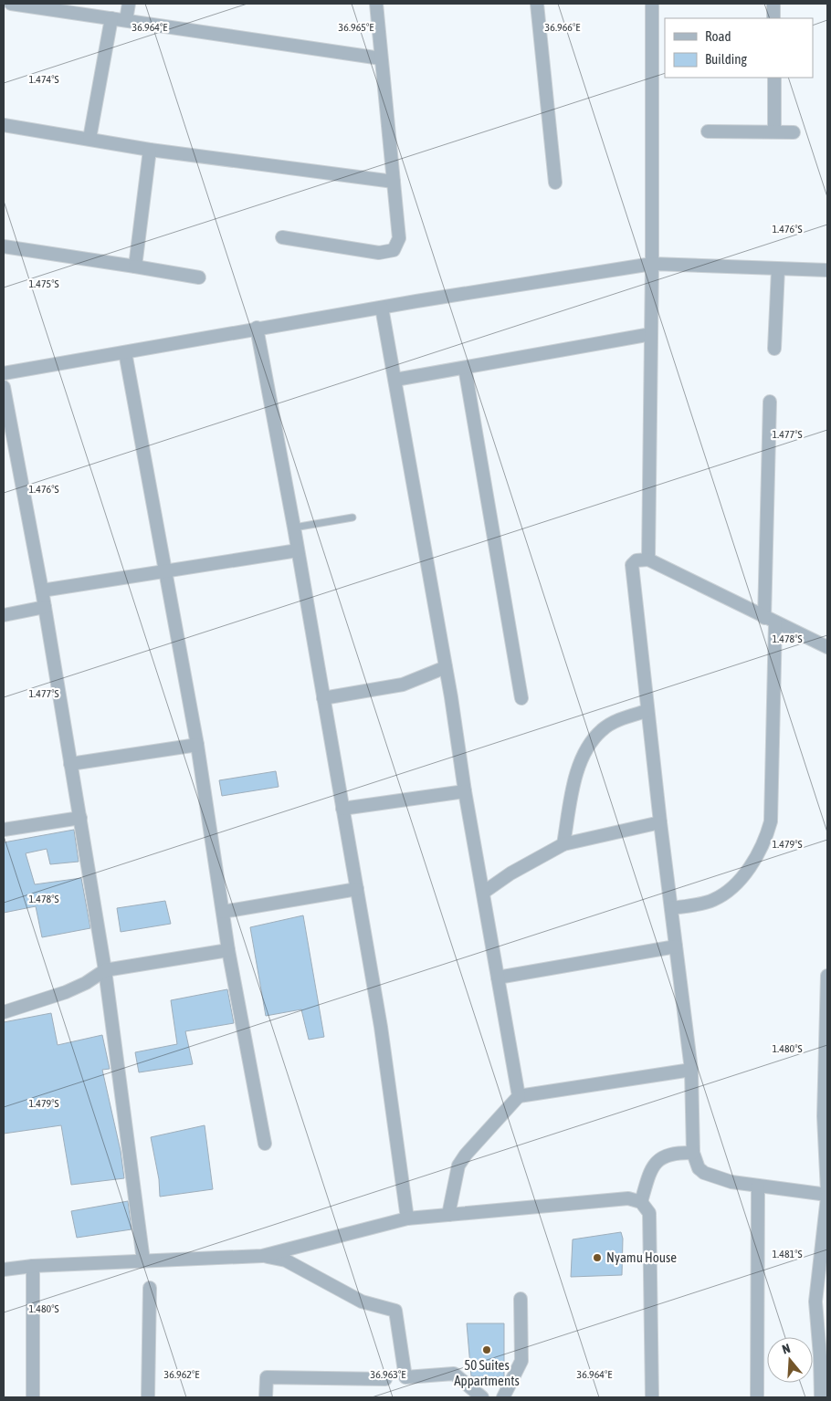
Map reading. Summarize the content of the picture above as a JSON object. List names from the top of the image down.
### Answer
{
  "places": ["Nyamu House", "50 Suites Appartments"],
  "legend": ["Road", "Building"],
  "north": "top",
  "coordinates": [
    "36.964°E",
    "36.965°E",
    "36.966°E",
    "1.474°S",
    "1.476°S",
    "1.475°S",
    "1.477°S",
    "1.478°S",
    "1.479°S",
    "1.480°S",
    "1.481°S",
    "36.962°E",
    "36.963°E"
  ]
}
